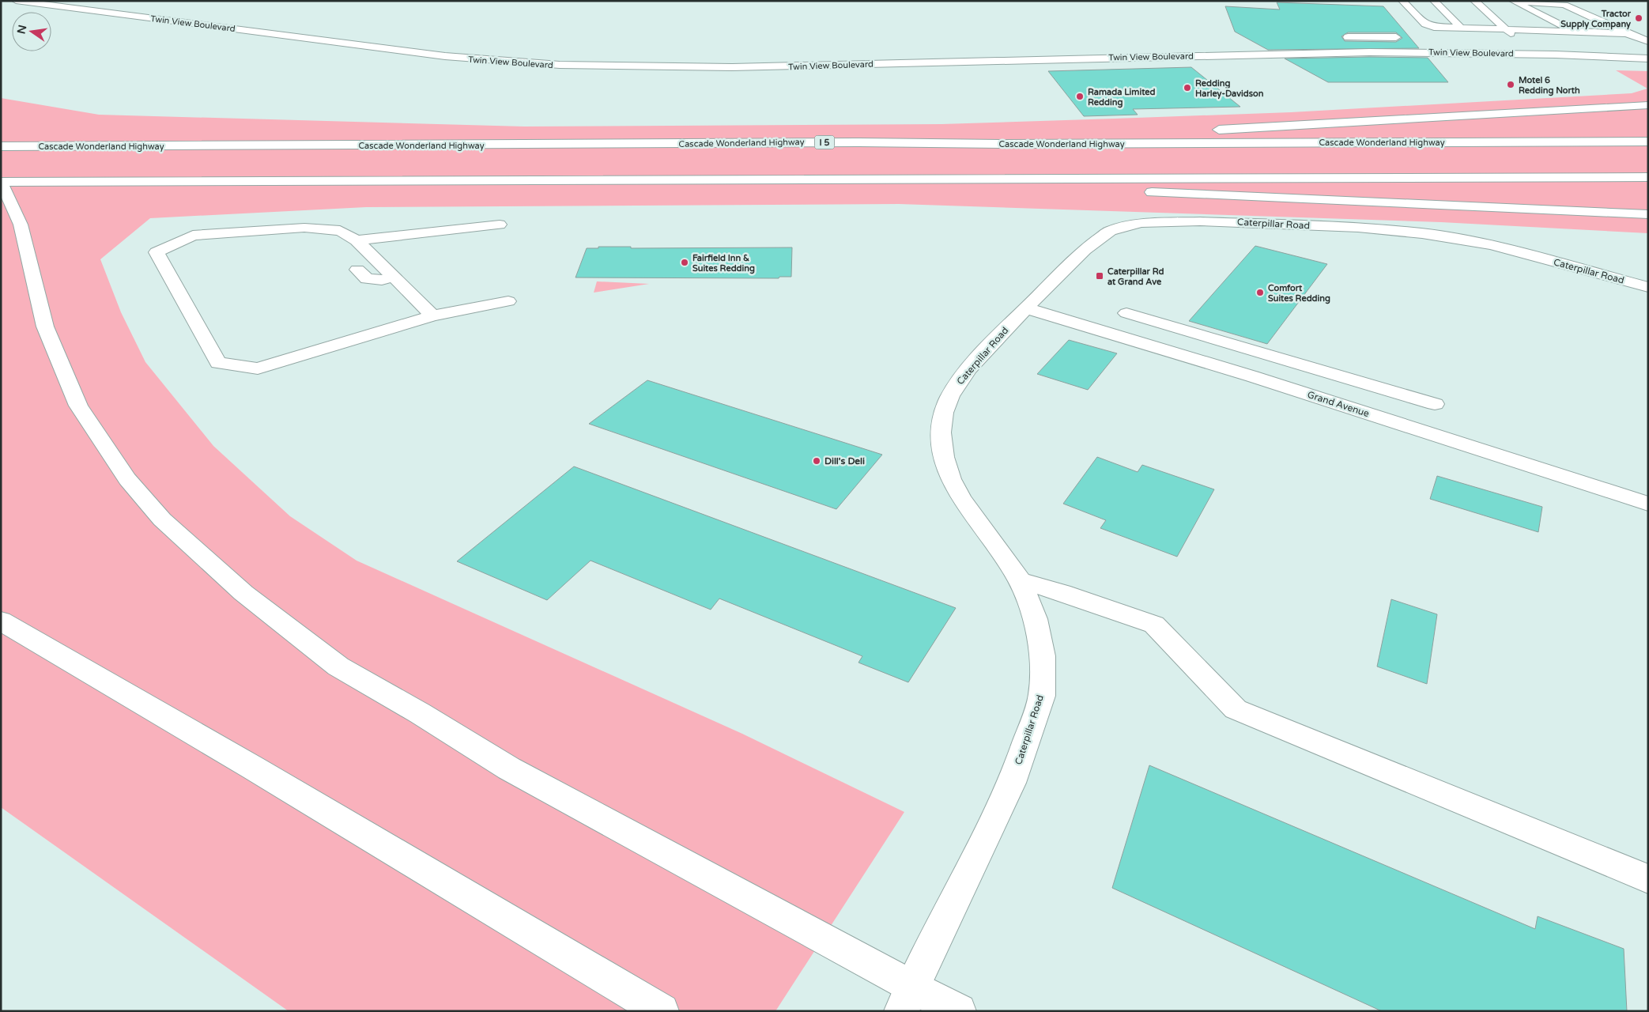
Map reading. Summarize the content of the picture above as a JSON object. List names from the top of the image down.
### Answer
{
  "streets": {
    "main road": [
      "Twin View Boulevard",
      "I 5",
      "Cascade Wonderland Highway",
      "Caterpillar Road",
      "Grand Avenue"
    ]
  },
  "crossings": [
    ["Caterpillar Road", "Grand Avenue"]
  ],
  "places": {
    "other": [
      "Tractor Supply Company",
      "Motel 6 Redding North",
      "Redding Harley-Davidson",
      "Ramada Limited Redding",
      "Fairfield Inn & Suites Redding",
      "Comfort Suites Redding",
      "Dill's Deli"
    ],
    "transit": ["Caterpillar Rd at Grand Ave"]
  },
  "north": "left"
}
